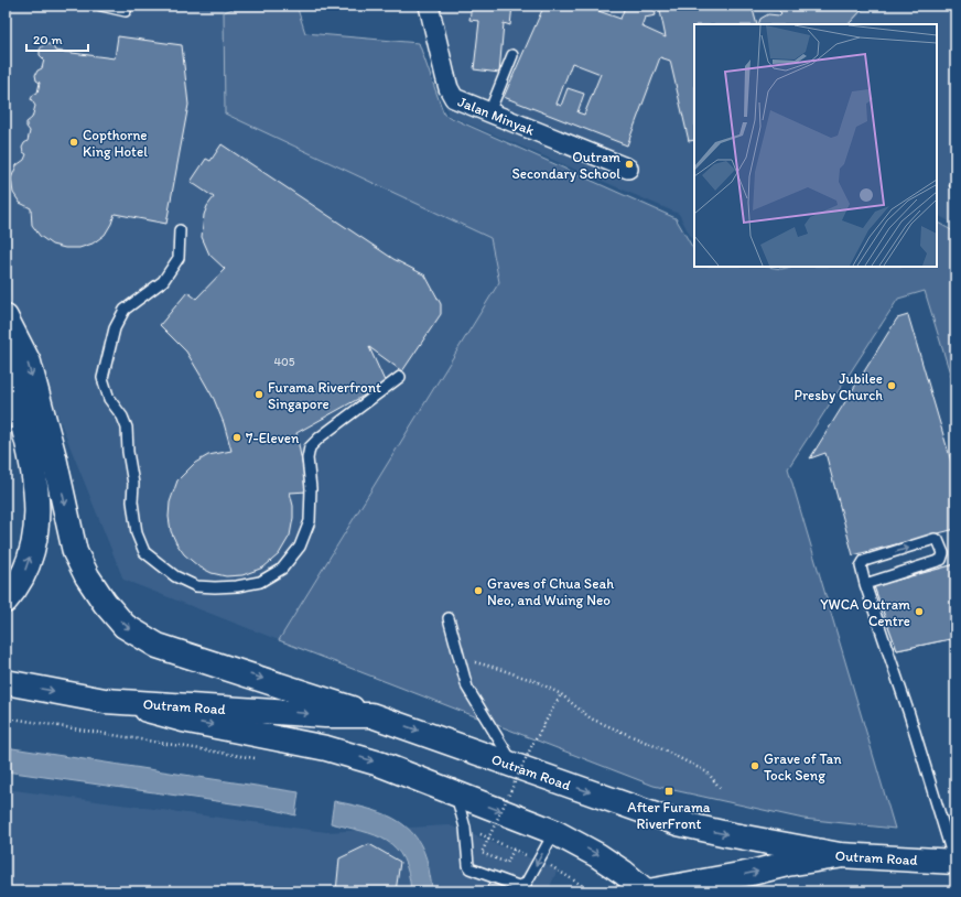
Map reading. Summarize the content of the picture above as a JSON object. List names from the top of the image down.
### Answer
{
  "streets": {
    "main road": ["Outram Road"],
    "street": ["Jalan Minyak"]
  },
  "one_way": ["Outram Road"],
  "places": {
    "other": [
      "Copthorne King Hotel",
      "Outram Secondary School",
      "Jubilee Presby Church",
      "Furama Riverfront Singapore",
      "7-Eleven",
      "Graves of Chua Seah Neo, and Wuing Neo",
      "YWCA Outram Centre",
      "Grave of Tan Tock Seng"
    ],
    "transit": ["After Furama RiverFront"]
  },
  "house_numbers": ["405"],
  "scale_bar": "20 m"
}
